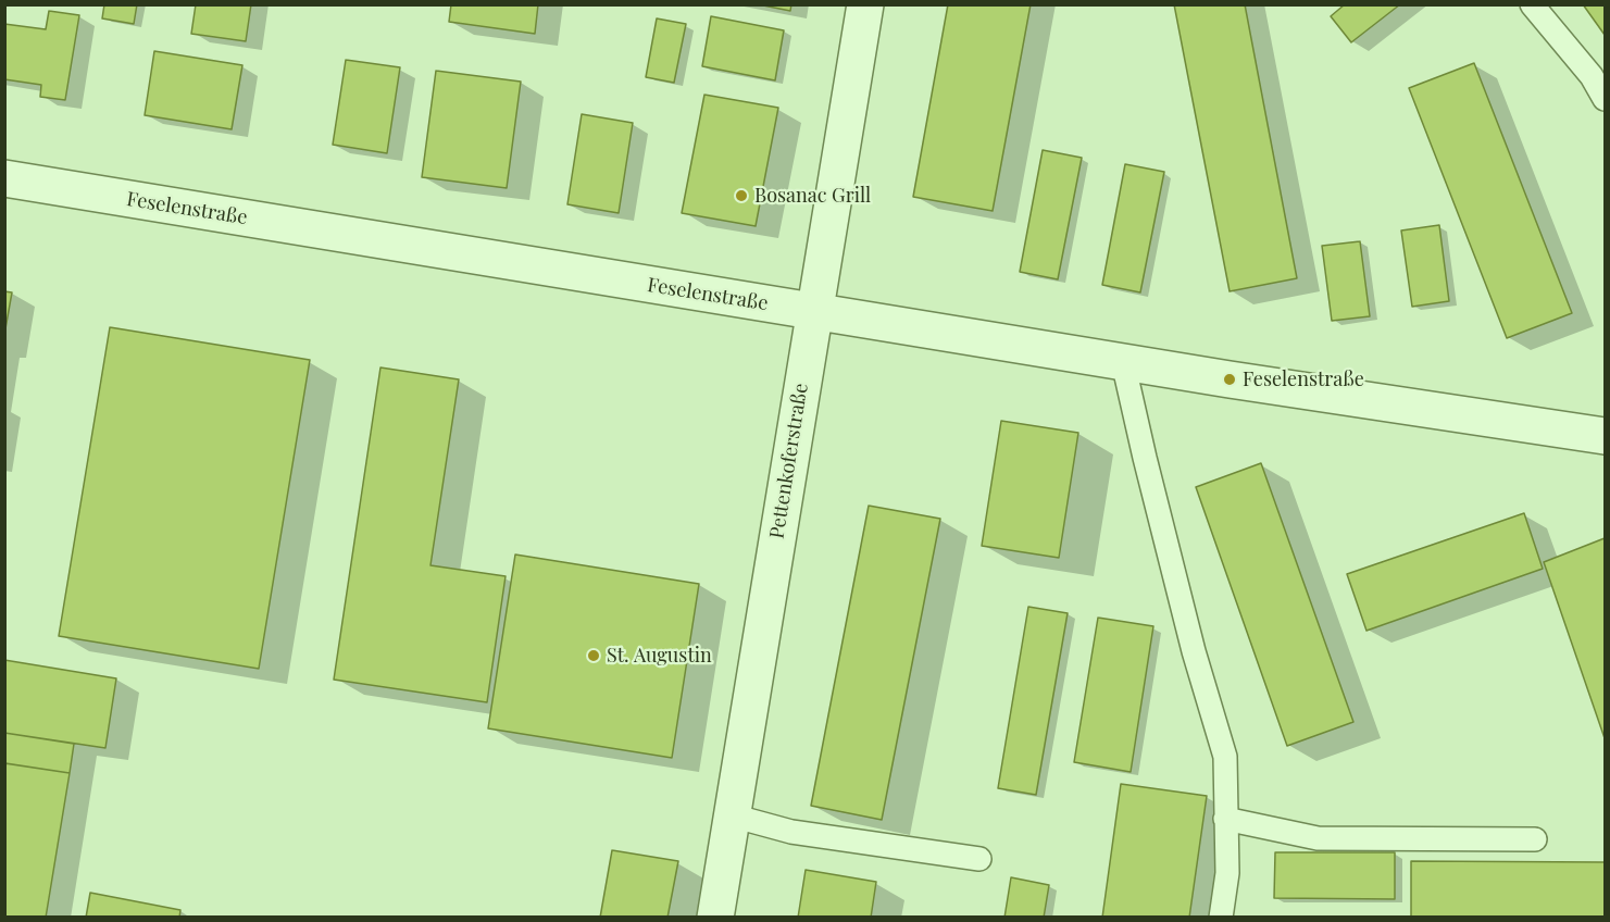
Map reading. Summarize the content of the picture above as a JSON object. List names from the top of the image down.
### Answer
{
  "streets": {
    "street": ["Feselenstraße", "Pettenkoferstraße"]
  },
  "crossings": [
    ["Feselenstraße", "Pettenkoferstraße"]
  ],
  "places": ["Bosanac Grill", "Feselenstraße", "St. Augustin"]
}
